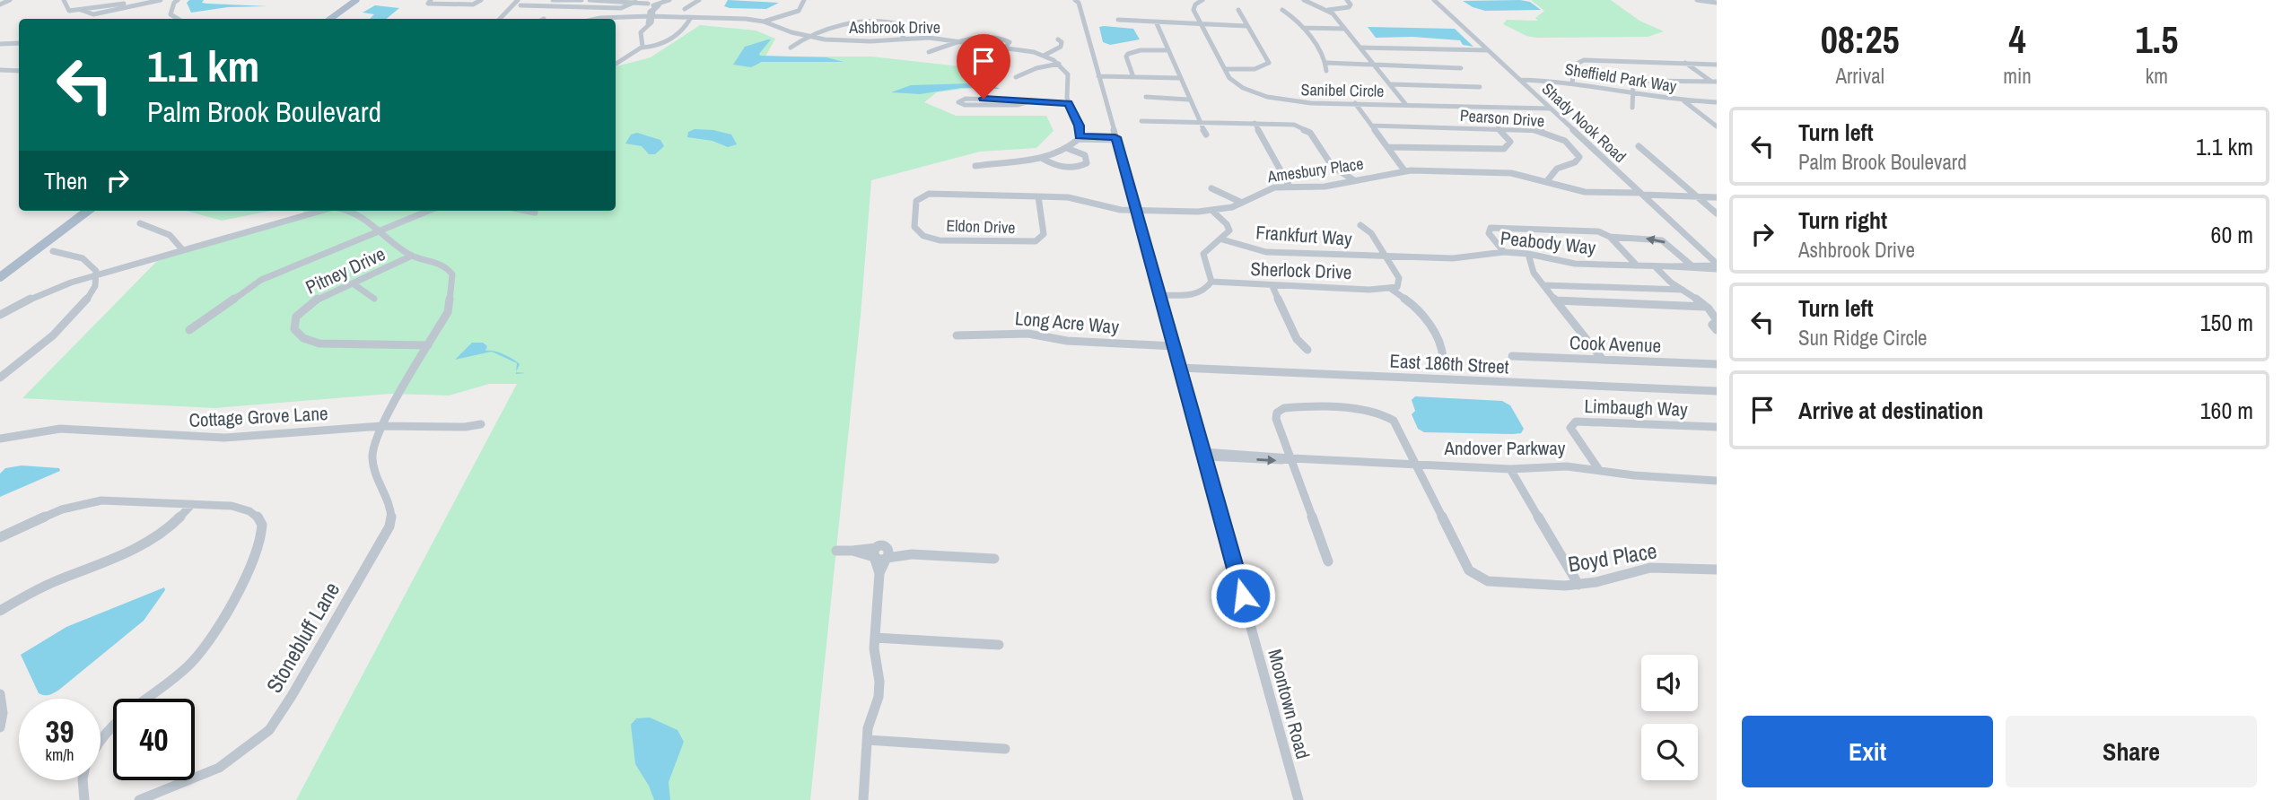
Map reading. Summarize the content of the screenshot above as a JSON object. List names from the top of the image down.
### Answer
{
  "streets": {
    "street": [
      "Ashbrook Drive",
      "Sheffield Park Way",
      "Sanibel Circle",
      "Pearson Drive",
      "Shady Nook Road",
      "Amesbury Place",
      "Eldon Drive",
      "Frankfurt Way",
      "Peabody Way",
      "Pitney Drive",
      "Sherlock Drive",
      "Long Acre Way",
      "Cook Avenue",
      "East 186th Street",
      "Limbaugh Way",
      "Cottage Grove Lane",
      "Andover Parkway",
      "Boyd Place",
      "Stonebluff Lane",
      "Moontown Road"
    ]
  },
  "crossings": [
    ["Sheffield Park Way", "Shady Nook Road"],
    ["Sanibel Circle", "Shady Nook Road"],
    ["Pearson Drive", "Amesbury Place"],
    ["Shady Nook Road", "Amesbury Place"],
    ["Shady Nook Road", "Peabody Way"],
    ["Amesbury Place", "Eldon Drive"],
    ["Amesbury Place", "Moontown Road"],
    ["Frankfurt Way", "Peabody Way"],
    ["Pitney Drive", "Stonebluff Lane"],
    ["Long Acre Way", "Moontown Road"],
    ["East 186th Street", "Moontown Road"],
    ["Limbaugh Way", "Andover Parkway"],
    ["Cottage Grove Lane", "Stonebluff Lane"],
    ["Andover Parkway", "Boyd Place"],
    ["Andover Parkway", "Moontown Road"]
  ],
  "page": {
    "eta": [
      "08:25",
      "Arrival",
      "4",
      "min",
      "1.5",
      "km"
    ],
    "turn": ["1.1 km", "Palm Brook Boulevard"],
    "list": [
      {
        "name": "Turn left",
        "note": "Palm Brook Boulevard",
        "value": "1.1 km"
      },
      {
        "name": "Turn right",
        "note": "Ashbrook Drive",
        "value": "60 m"
      },
      {
        "name": "Turn left",
        "note": "Sun Ridge Circle",
        "value": "150 m"
      },
      {
        "name": "Arrive at destination",
        "value": "160 m"
      }
    ],
    "then": "Then",
    "speed": "39 km/h",
    "limit": "40",
    "buttons": ["Exit", "Share"]
  }
}
